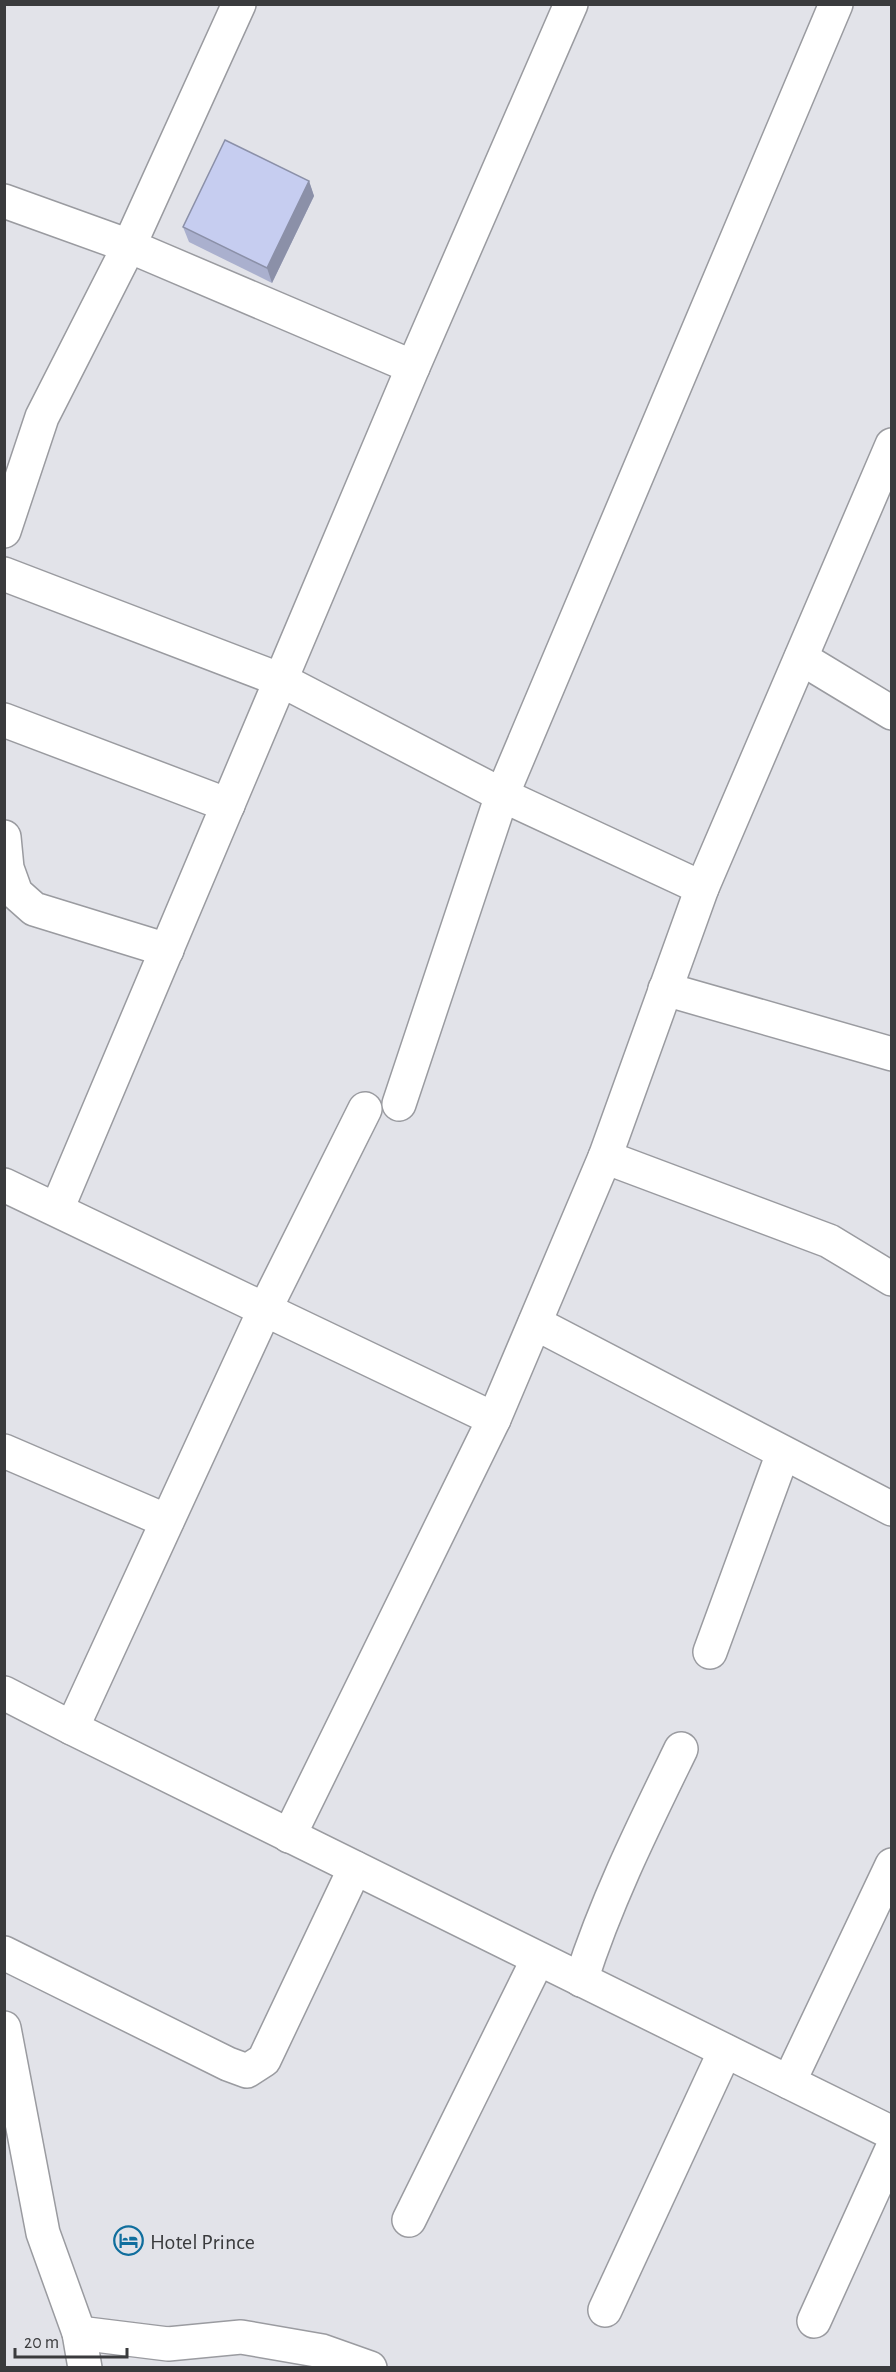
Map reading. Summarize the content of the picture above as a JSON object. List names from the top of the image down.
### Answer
{
  "places": {
    "hotel": ["Hotel Prince"]
  },
  "scale_bar": "20 m"
}
